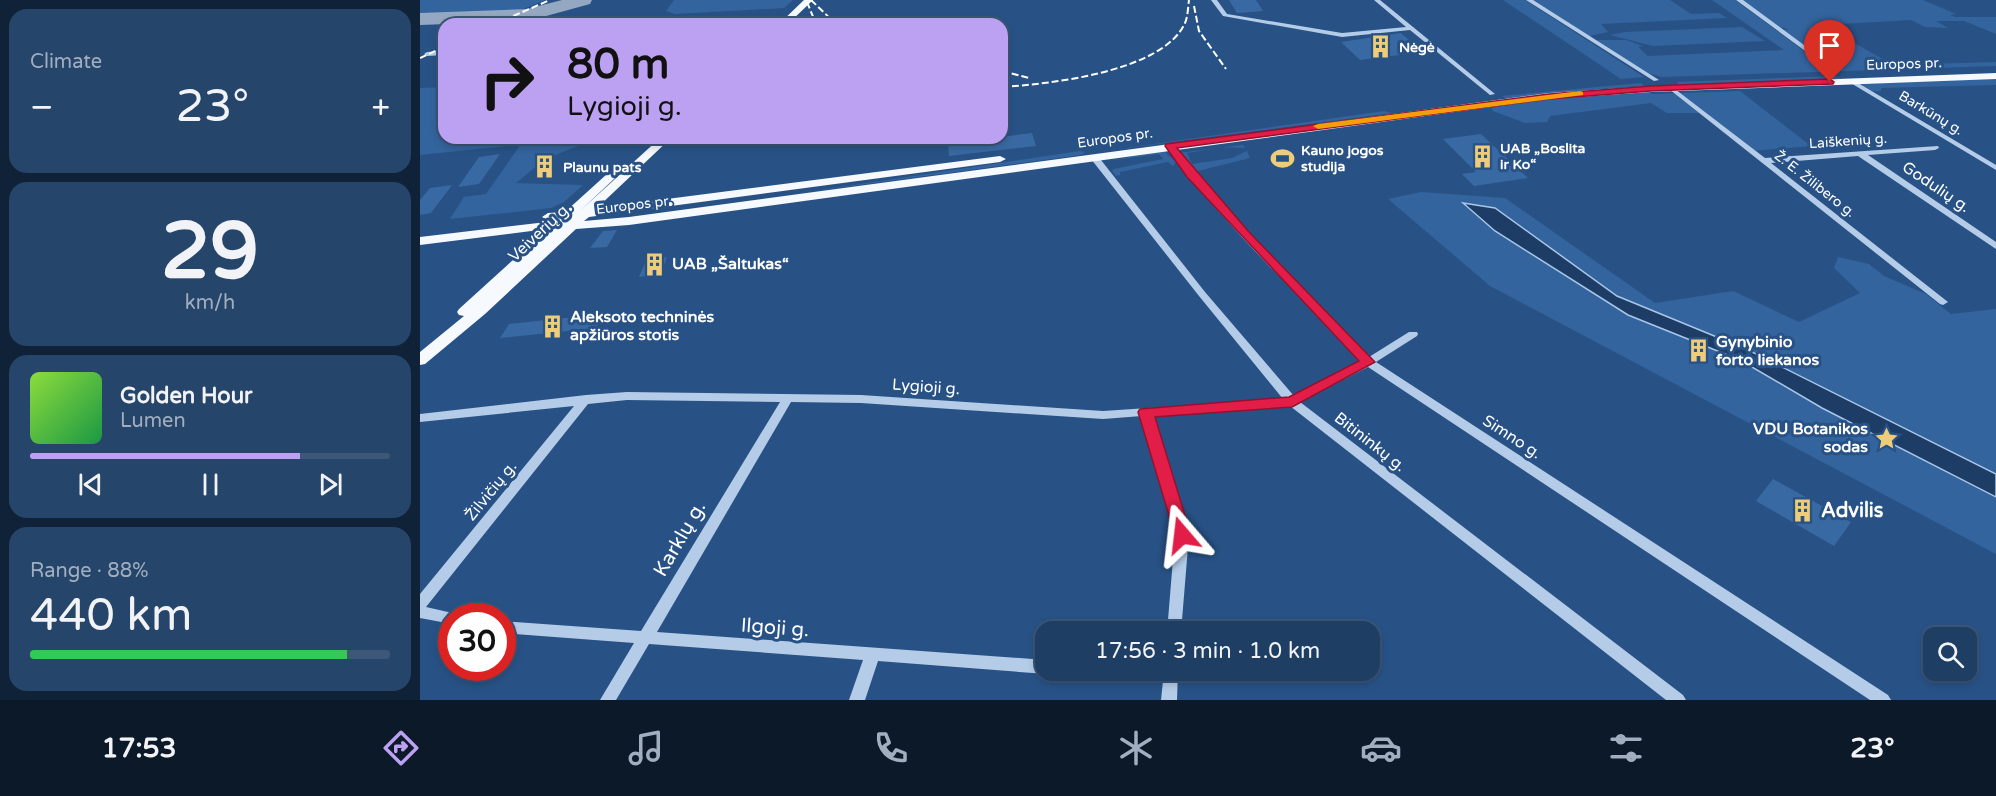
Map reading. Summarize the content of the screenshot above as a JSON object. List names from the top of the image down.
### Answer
{
  "streets": {
    "main road": ["Europos pr.", "Veiverių g."],
    "street": [
      "Barkūnų g.",
      "Laiškenių g.",
      "Ž. E. Žilibero g.",
      "Godulių g.",
      "Lygioji g.",
      "Simno g.",
      "Bitininkų g.",
      "Žilvičių g.",
      "Karklų g.",
      "Ilgoji g."
    ]
  },
  "crossings": [
    ["Europos pr.", "Barkūnų g."],
    ["Europos pr.", "Ž. E. Žilibero g."],
    ["Europos pr.", "Veiverių g."],
    ["Europos pr.", "Simno g."],
    ["Europos pr.", "Bitininkų g."],
    ["Laiškenių g.", "Ž. E. Žilibero g."],
    ["Laiškenių g.", "Godulių g."],
    ["Lygioji g.", "Simno g."],
    ["Lygioji g.", "Bitininkų g."],
    ["Lygioji g.", "Žilvičių g."],
    ["Lygioji g.", "Karklų g."],
    ["Karklų g.", "Ilgoji g."]
  ],
  "places": {
    "building": [
      "Nėgė",
      "UAB „Boslita ir Ko“",
      "Plaunu pats",
      "UAB „Šaltukas“",
      "Aleksoto techninės apžiūros stotis",
      "Gynybinio forto liekanos",
      "Advilis"
    ],
    "sports": ["Kauno jogos studija"],
    "place": ["VDU Botanikos sodas"]
  },
  "page": {
    "tile": [
      "Climate",
      ["29", "km/h"],
      ["Range · 88%", "440 km"]
    ],
    "turn": ["80 m", "Lygioji g."],
    "heat": ["−", "23°", "+"],
    "song": ["Golden Hour", "Lumen"],
    "limit": "30",
    "trip": "17:56 · 3 min · 1.0 km",
    "tabs": ["17:53", "23°"]
  }
}
